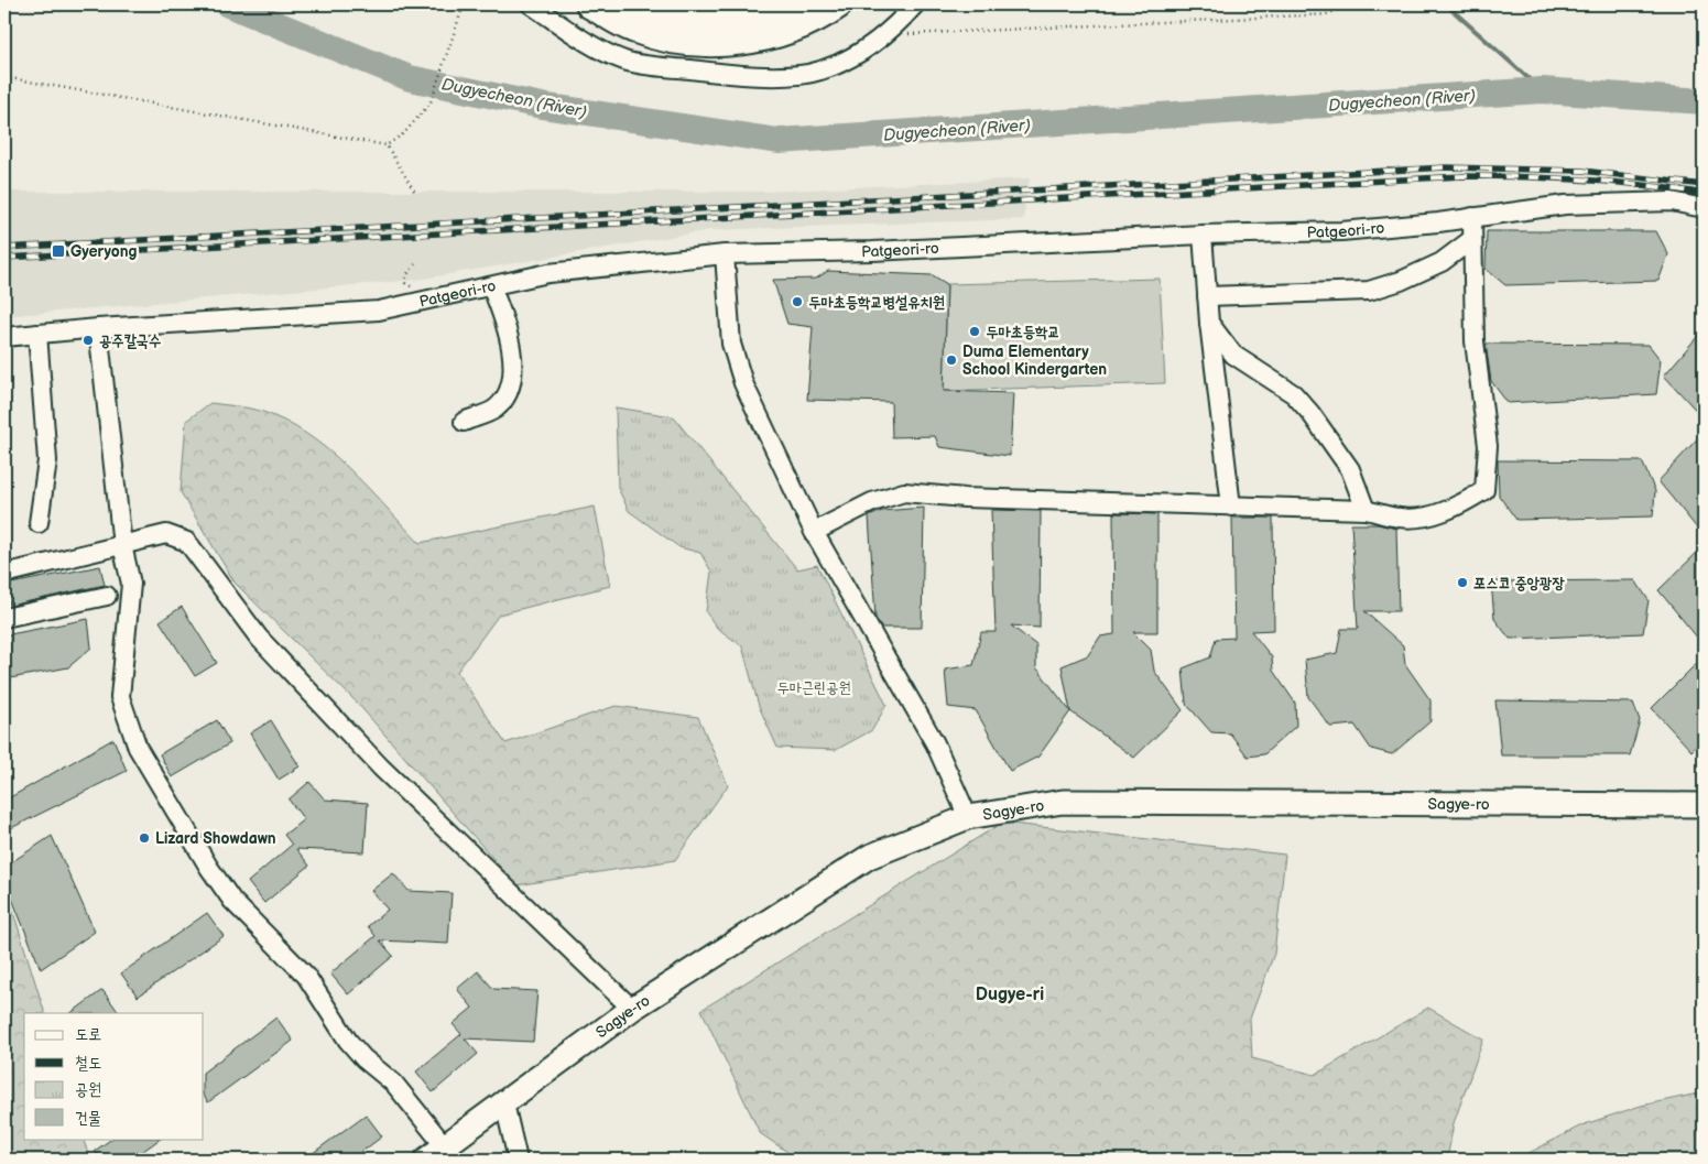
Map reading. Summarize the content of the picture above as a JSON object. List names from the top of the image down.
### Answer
{
  "streets": {
    "main road": ["Sagye-ro"],
    "street": ["Patgeori-ro"]
  },
  "districts": ["Dugye-ri"],
  "water": ["Dugyecheon (River)"],
  "parks": ["두마근린공원"],
  "places": {
    "transit": ["Gyeryong"],
    "other": [
      "두마초등학교병설유치원",
      "두마초등학교",
      "공주칼국수",
      "Duma Elementary School Kindergarten",
      "포스코 중앙광장",
      "Lizard Showdawn"
    ]
  },
  "legend": [
    "도로",
    "철도",
    "공원",
    "건물"
  ]
}
